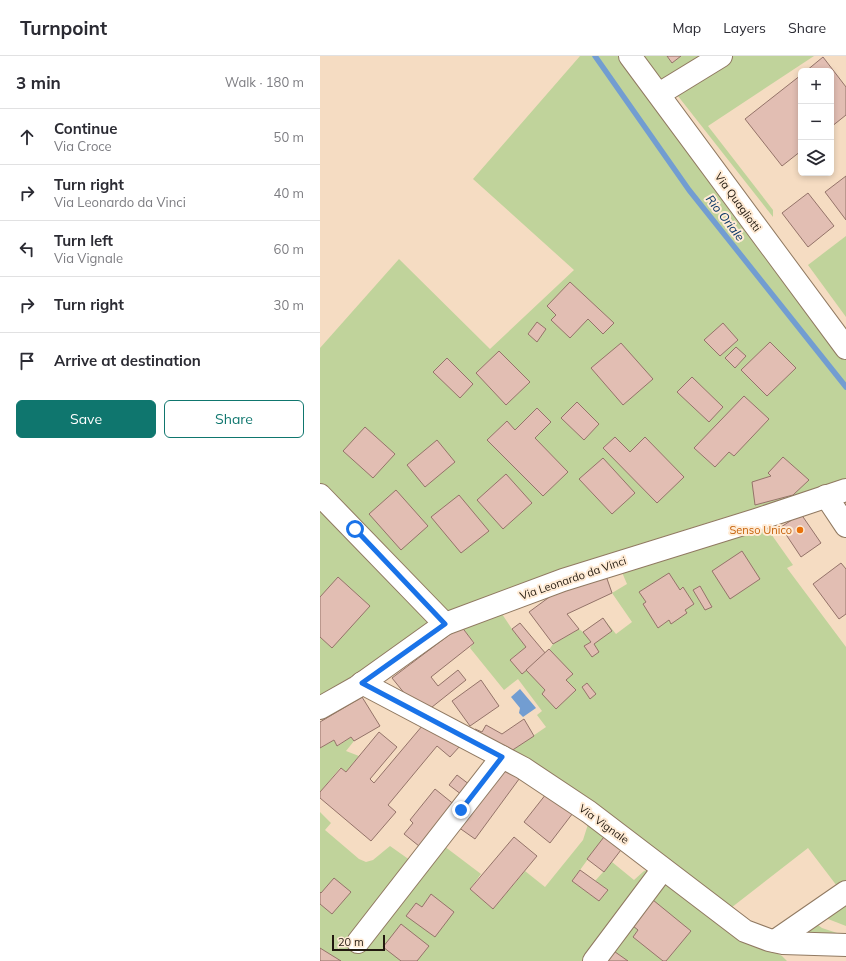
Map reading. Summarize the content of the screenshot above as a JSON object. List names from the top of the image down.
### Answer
{
  "streets": {
    "street": ["Via Quagliotti", "Via Leonardo da Vinci", "Via Vignale"]
  },
  "crossings": [
    ["Via Leonardo da Vinci", "Via Vignale"]
  ],
  "water": ["Rio Oriale"],
  "places": ["Senso Unico"],
  "scale_bar": "20 m",
  "page": {
    "header": "Turnpoint",
    "nav": ["Map", "Layers", "Share"],
    "heading": ["3 min", "Walk · 180 m"],
    "map_buttons": ["+", "−"],
    "list": [
      ["Continue", "Via Croce", "50 m"],
      ["Turn right", "Via Leonardo da Vinci", "40 m"],
      ["Turn left", "Via Vignale", "60 m"],
      ["Turn right", "30 m"],
      "Arrive at destination"
    ],
    "buttons": ["Save", "Share"],
    "scale": "20 m"
  }
}
